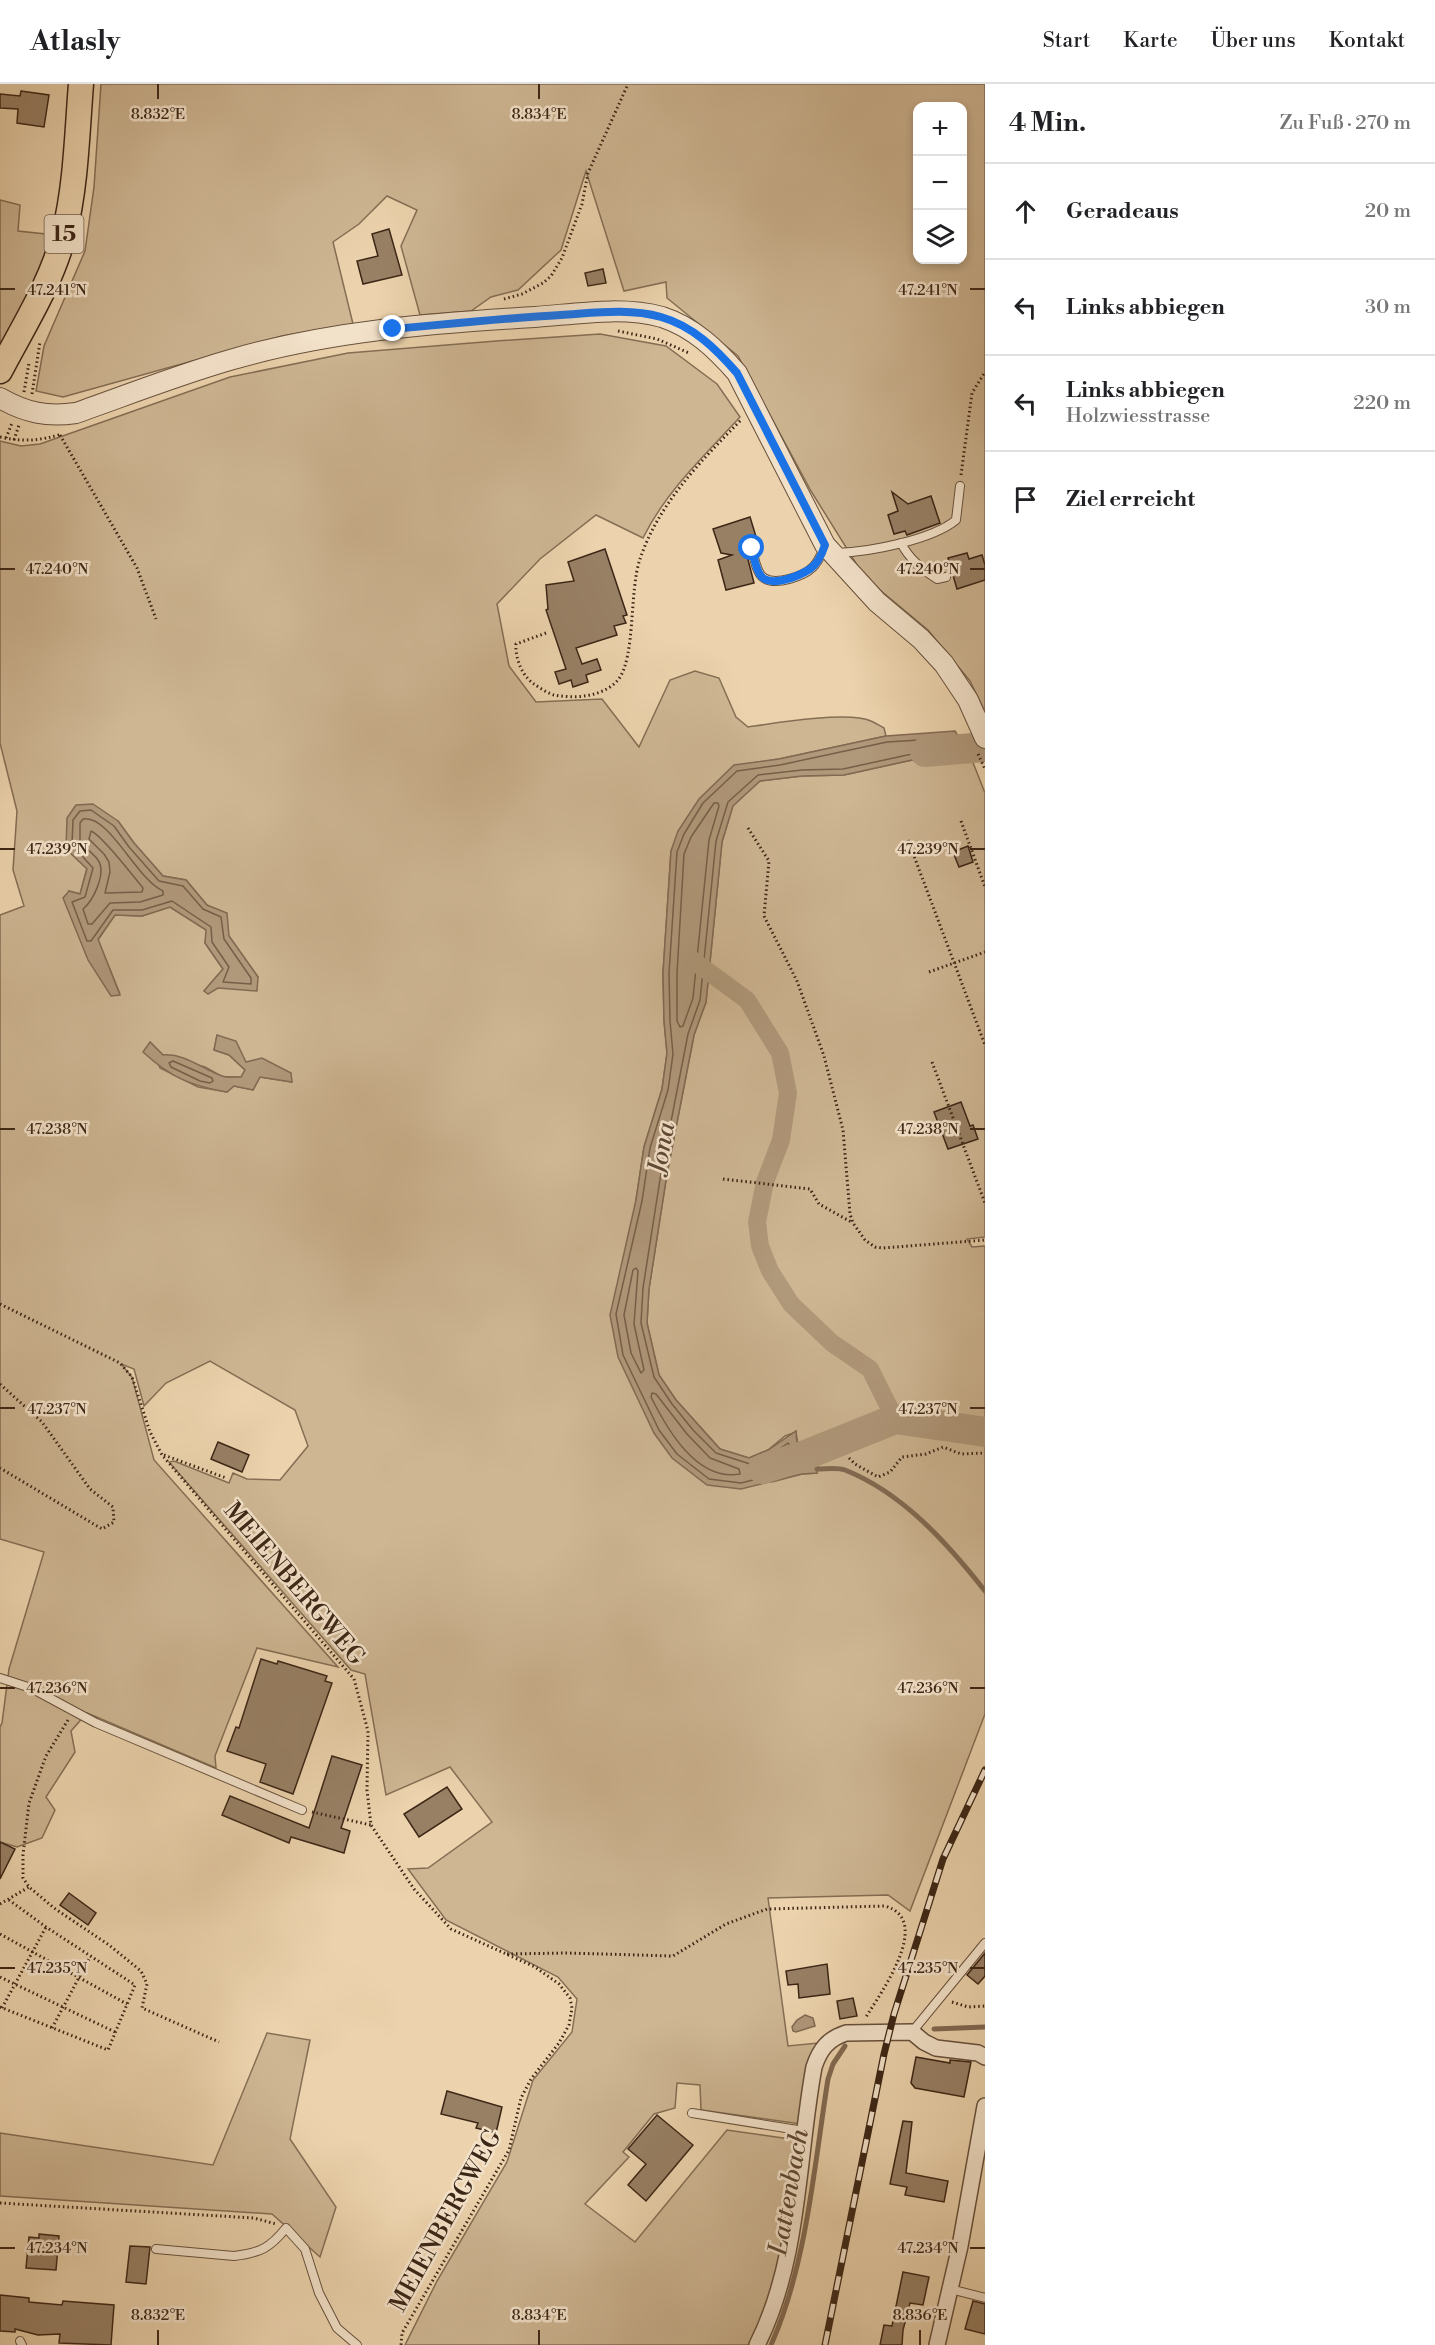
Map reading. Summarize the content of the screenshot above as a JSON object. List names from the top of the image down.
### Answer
{
  "streets": {
    "main road": ["15"],
    "path": ["MEIENBERGWEG"]
  },
  "water": ["Jona", "Lattenbach"],
  "page": {
    "header": "Atlasly",
    "nav": [
      "Start",
      "Karte",
      "Über uns",
      "Kontakt"
    ],
    "heading": ["4 Min.", "Zu Fuß · 270 m"],
    "map_buttons": ["+", "−"],
    "list": [
      ["Geradeaus", "20 m"],
      ["Links abbiegen", "30 m"],
      ["Links abbiegen", "Holzwiesstrasse", "220 m"],
      "Ziel erreicht"
    ]
  },
  "coordinates": [
    "8.832°E",
    "8.834°E",
    "47.241°N",
    "47.240°N",
    "47.239°N",
    "47.238°N",
    "47.237°N",
    "47.236°N",
    "47.235°N",
    "47.234°N",
    "8.836°E"
  ]
}
